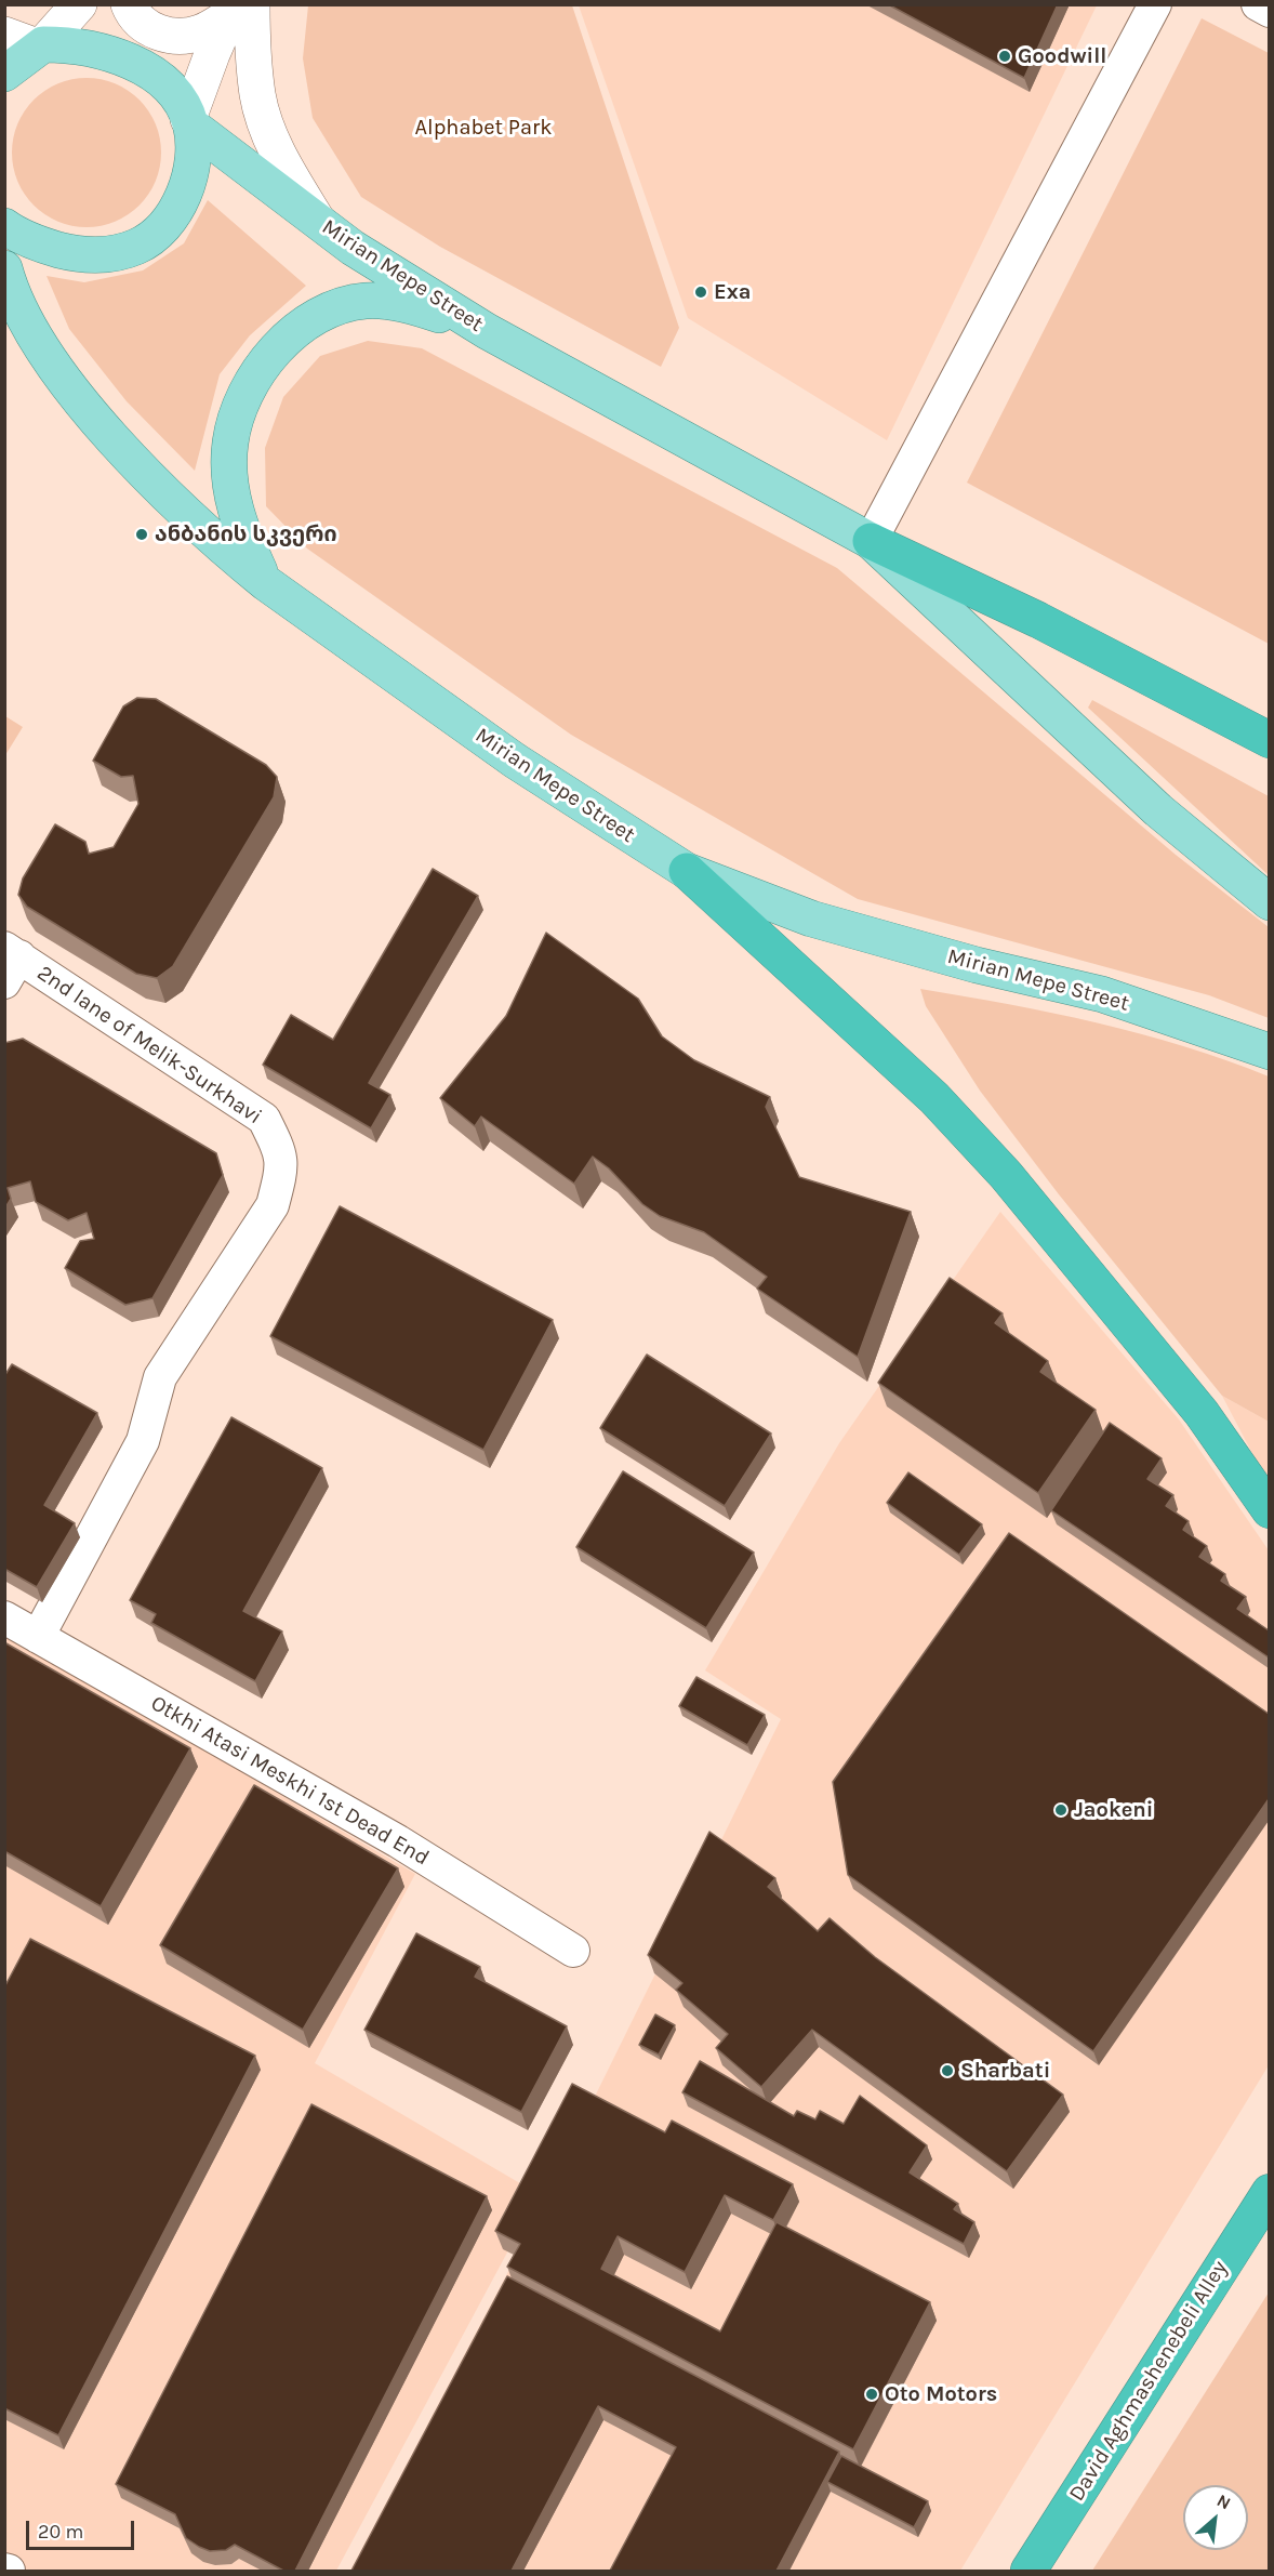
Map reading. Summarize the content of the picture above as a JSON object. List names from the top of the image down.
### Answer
{
  "streets": {
    "highway": ["David Aghmashenebeli Alley"],
    "main road": ["Mirian Mepe Street"],
    "street": ["2nd lane of Melik-Surkhavi", "Otkhi Atasi Meskhi 1st Dead End"]
  },
  "crossings": [
    ["2nd lane of Melik-Surkhavi", "Otkhi Atasi Meskhi 1st Dead End"]
  ],
  "parks": ["Alphabet Park"],
  "places": [
    "Goodwill",
    "Exa",
    "ანბანის სკვერი",
    "Jaokeni",
    "Sharbati",
    "Oto Motors"
  ],
  "scale_bar": "20 m",
  "north": "top right"
}
